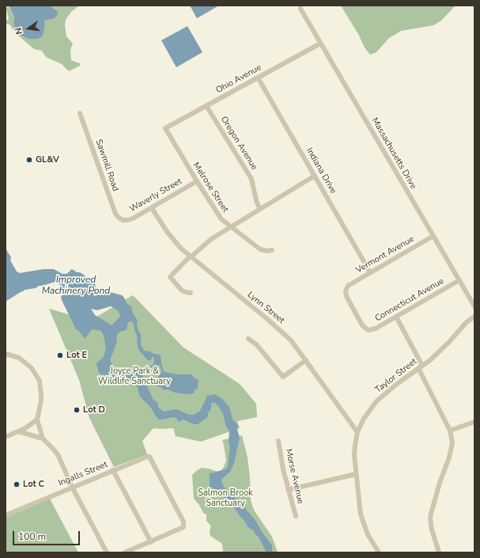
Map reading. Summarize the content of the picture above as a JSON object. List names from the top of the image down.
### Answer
{
  "streets": {
    "street": [
      "Ohio Avenue",
      "Oregon Avenue",
      "Massachusetts Drive",
      "Sawmill Road",
      "Indiana Drive",
      "Melrose Street",
      "Waverly Street",
      "Vermont Avenue",
      "Connecticut Avenue",
      "Lynn Street",
      "Taylor Street",
      "Ingalls Street",
      "Morse Avenue"
    ]
  },
  "crossings": [
    ["Ohio Avenue", "Oregon Avenue"],
    ["Ohio Avenue", "Massachusetts Drive"],
    ["Ohio Avenue", "Indiana Drive"],
    ["Ohio Avenue", "Melrose Street"],
    ["Massachusetts Drive", "Vermont Avenue"],
    ["Massachusetts Drive", "Connecticut Avenue"],
    ["Sawmill Road", "Waverly Street"],
    ["Indiana Drive", "Vermont Avenue"],
    ["Melrose Street", "Waverly Street"],
    ["Waverly Street", "Lynn Street"],
    ["Vermont Avenue", "Connecticut Avenue"],
    ["Lynn Street", "Taylor Street"]
  ],
  "water": ["Improved Machinery Pond"],
  "parks": ["Joyce Park & Wildlife Sanctuary", "Salmon Brook Sanctuary"],
  "places": [
    "GL&V",
    "Lot E",
    "Lot D",
    "Lot C"
  ],
  "scale_bar": "100 m",
  "north": "left"
}
